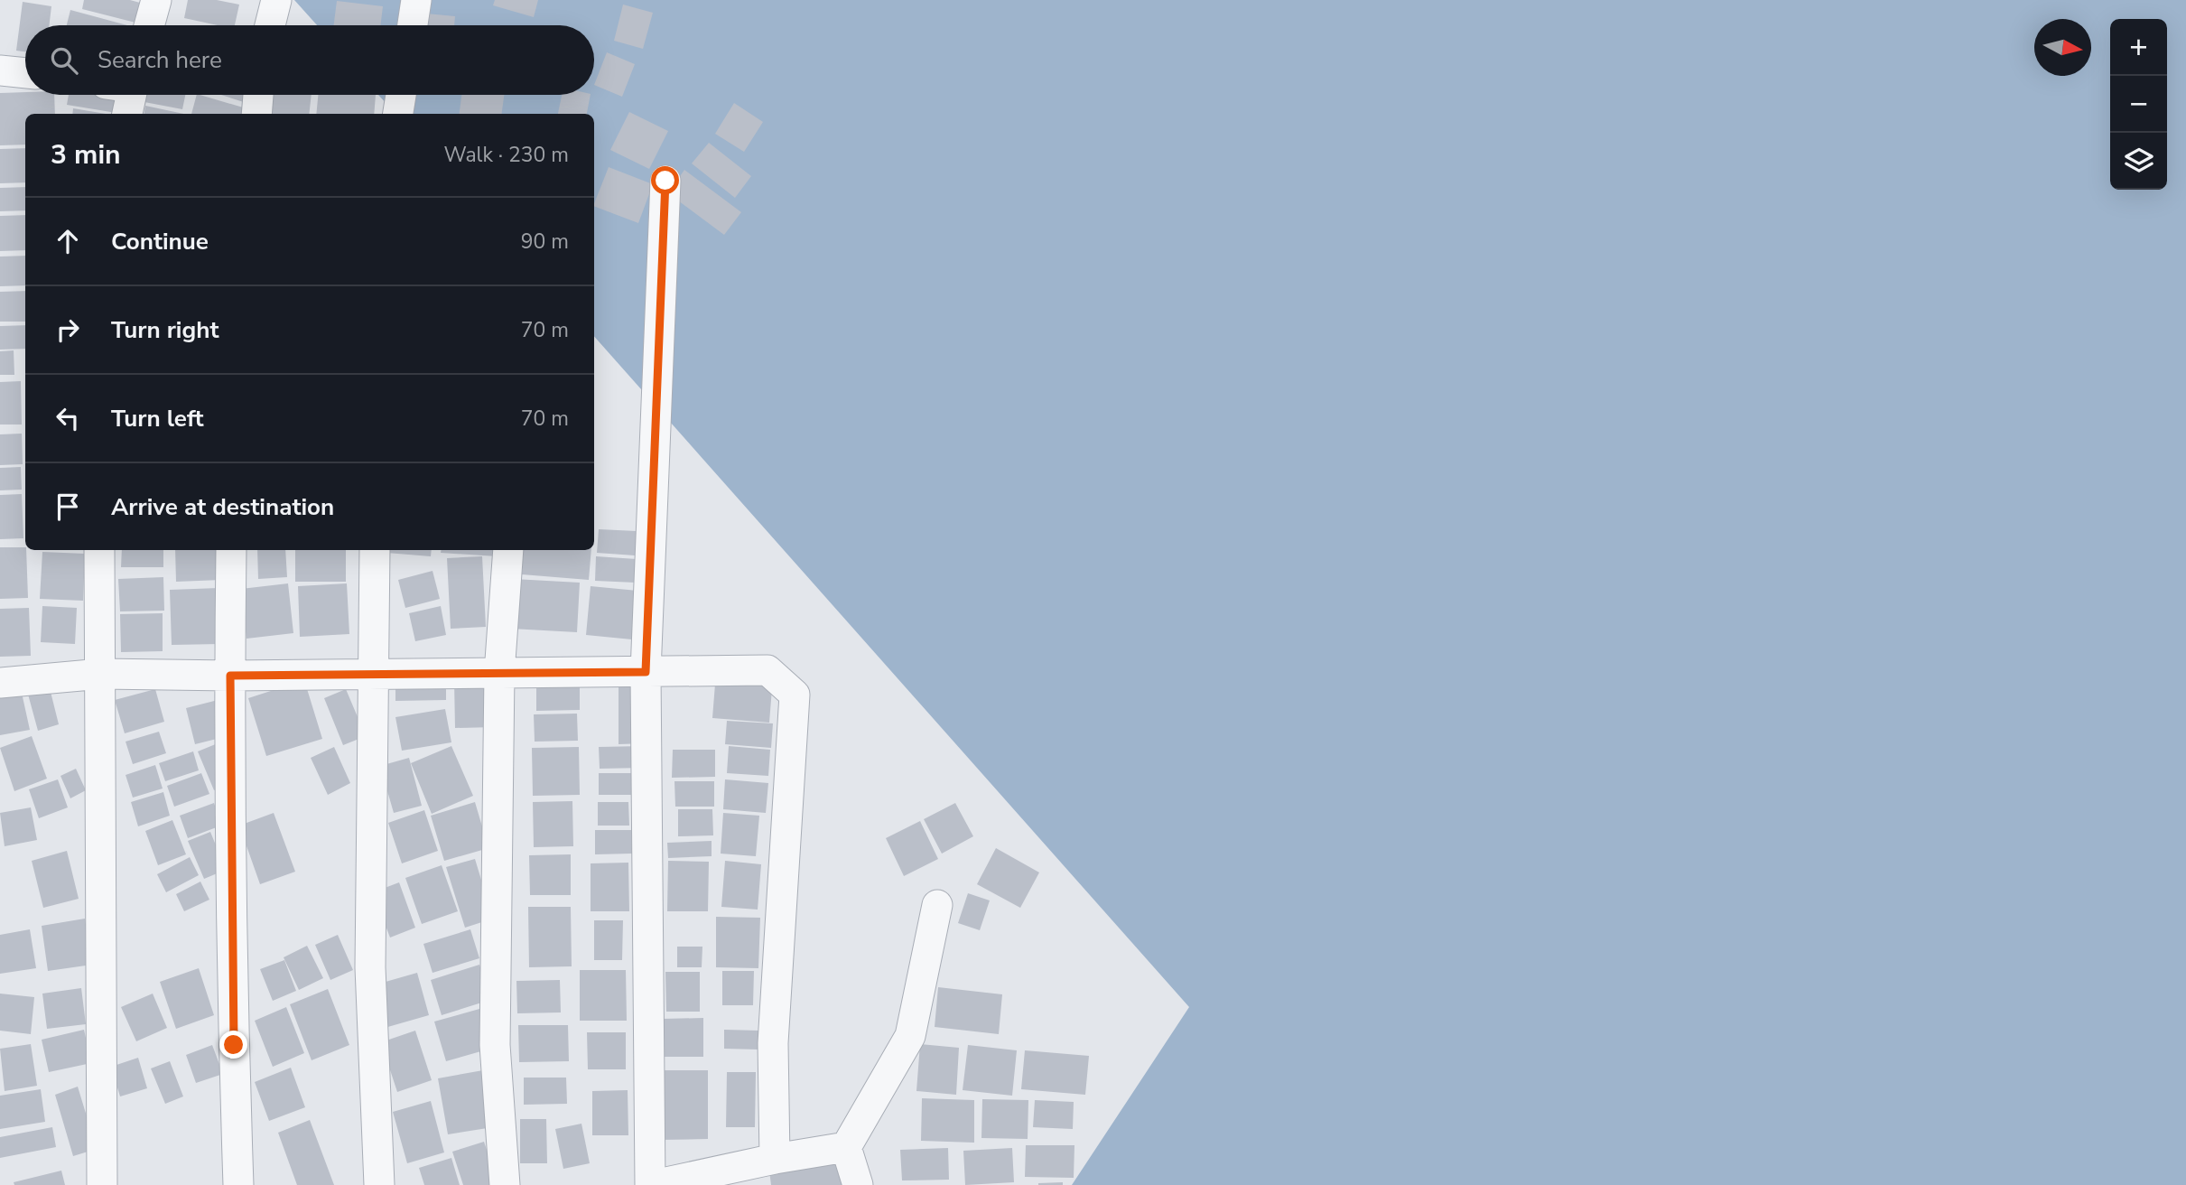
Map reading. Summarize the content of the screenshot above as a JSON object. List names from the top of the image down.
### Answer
{
  "north": "right",
  "page": {
    "map_buttons": ["+", "−"],
    "search": "Search here",
    "heading": ["3 min", "Walk · 230 m"],
    "list": [
      ["Continue", "90 m"],
      ["Turn right", "70 m"],
      ["Turn left", "70 m"],
      "Arrive at destination"
    ]
  }
}
